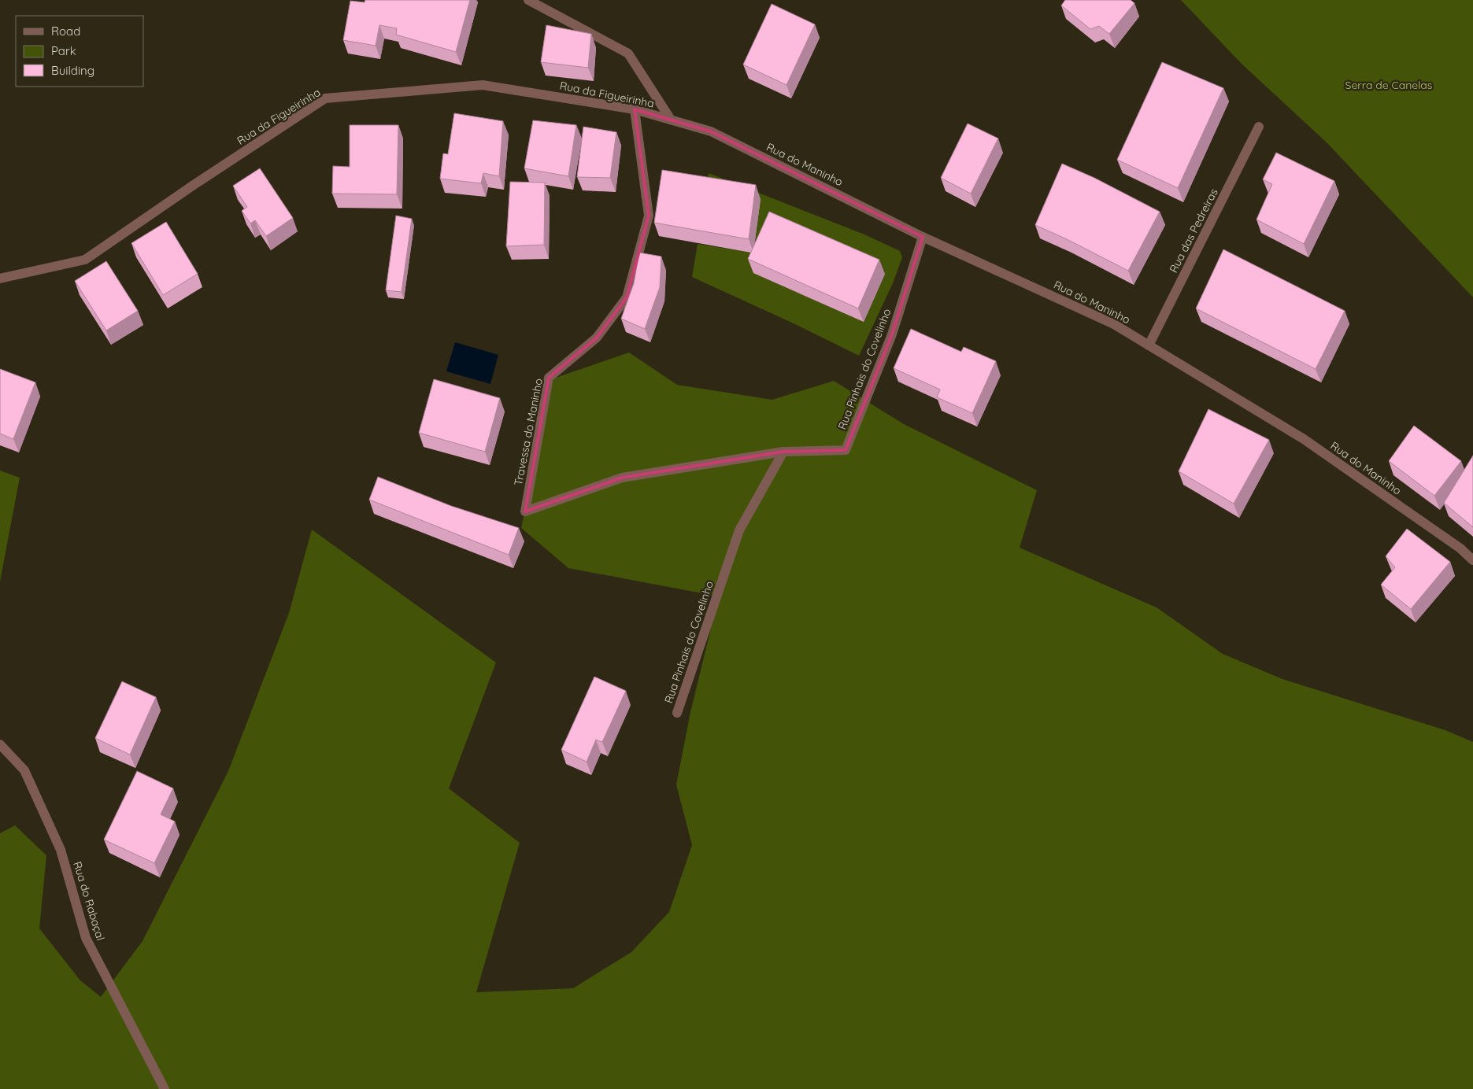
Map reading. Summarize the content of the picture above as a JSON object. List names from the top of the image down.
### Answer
{
  "streets": {
    "street": [
      "Rua da Figueirinha",
      "Rua do Maninho",
      "Rua das Pedreiras",
      "Rua Pinhais do Covelinho",
      "Travessa do Maninho",
      "Rua do Rabaçal"
    ]
  },
  "crossings": [
    ["Rua da Figueirinha", "Rua do Maninho"],
    ["Rua da Figueirinha", "Travessa do Maninho"],
    ["Rua do Maninho", "Rua das Pedreiras"],
    ["Rua do Maninho", "Rua Pinhais do Covelinho"],
    ["Rua Pinhais do Covelinho", "Travessa do Maninho"]
  ],
  "parks": ["Serra de Canelas"],
  "legend": ["Road", "Park", "Building"]
}
